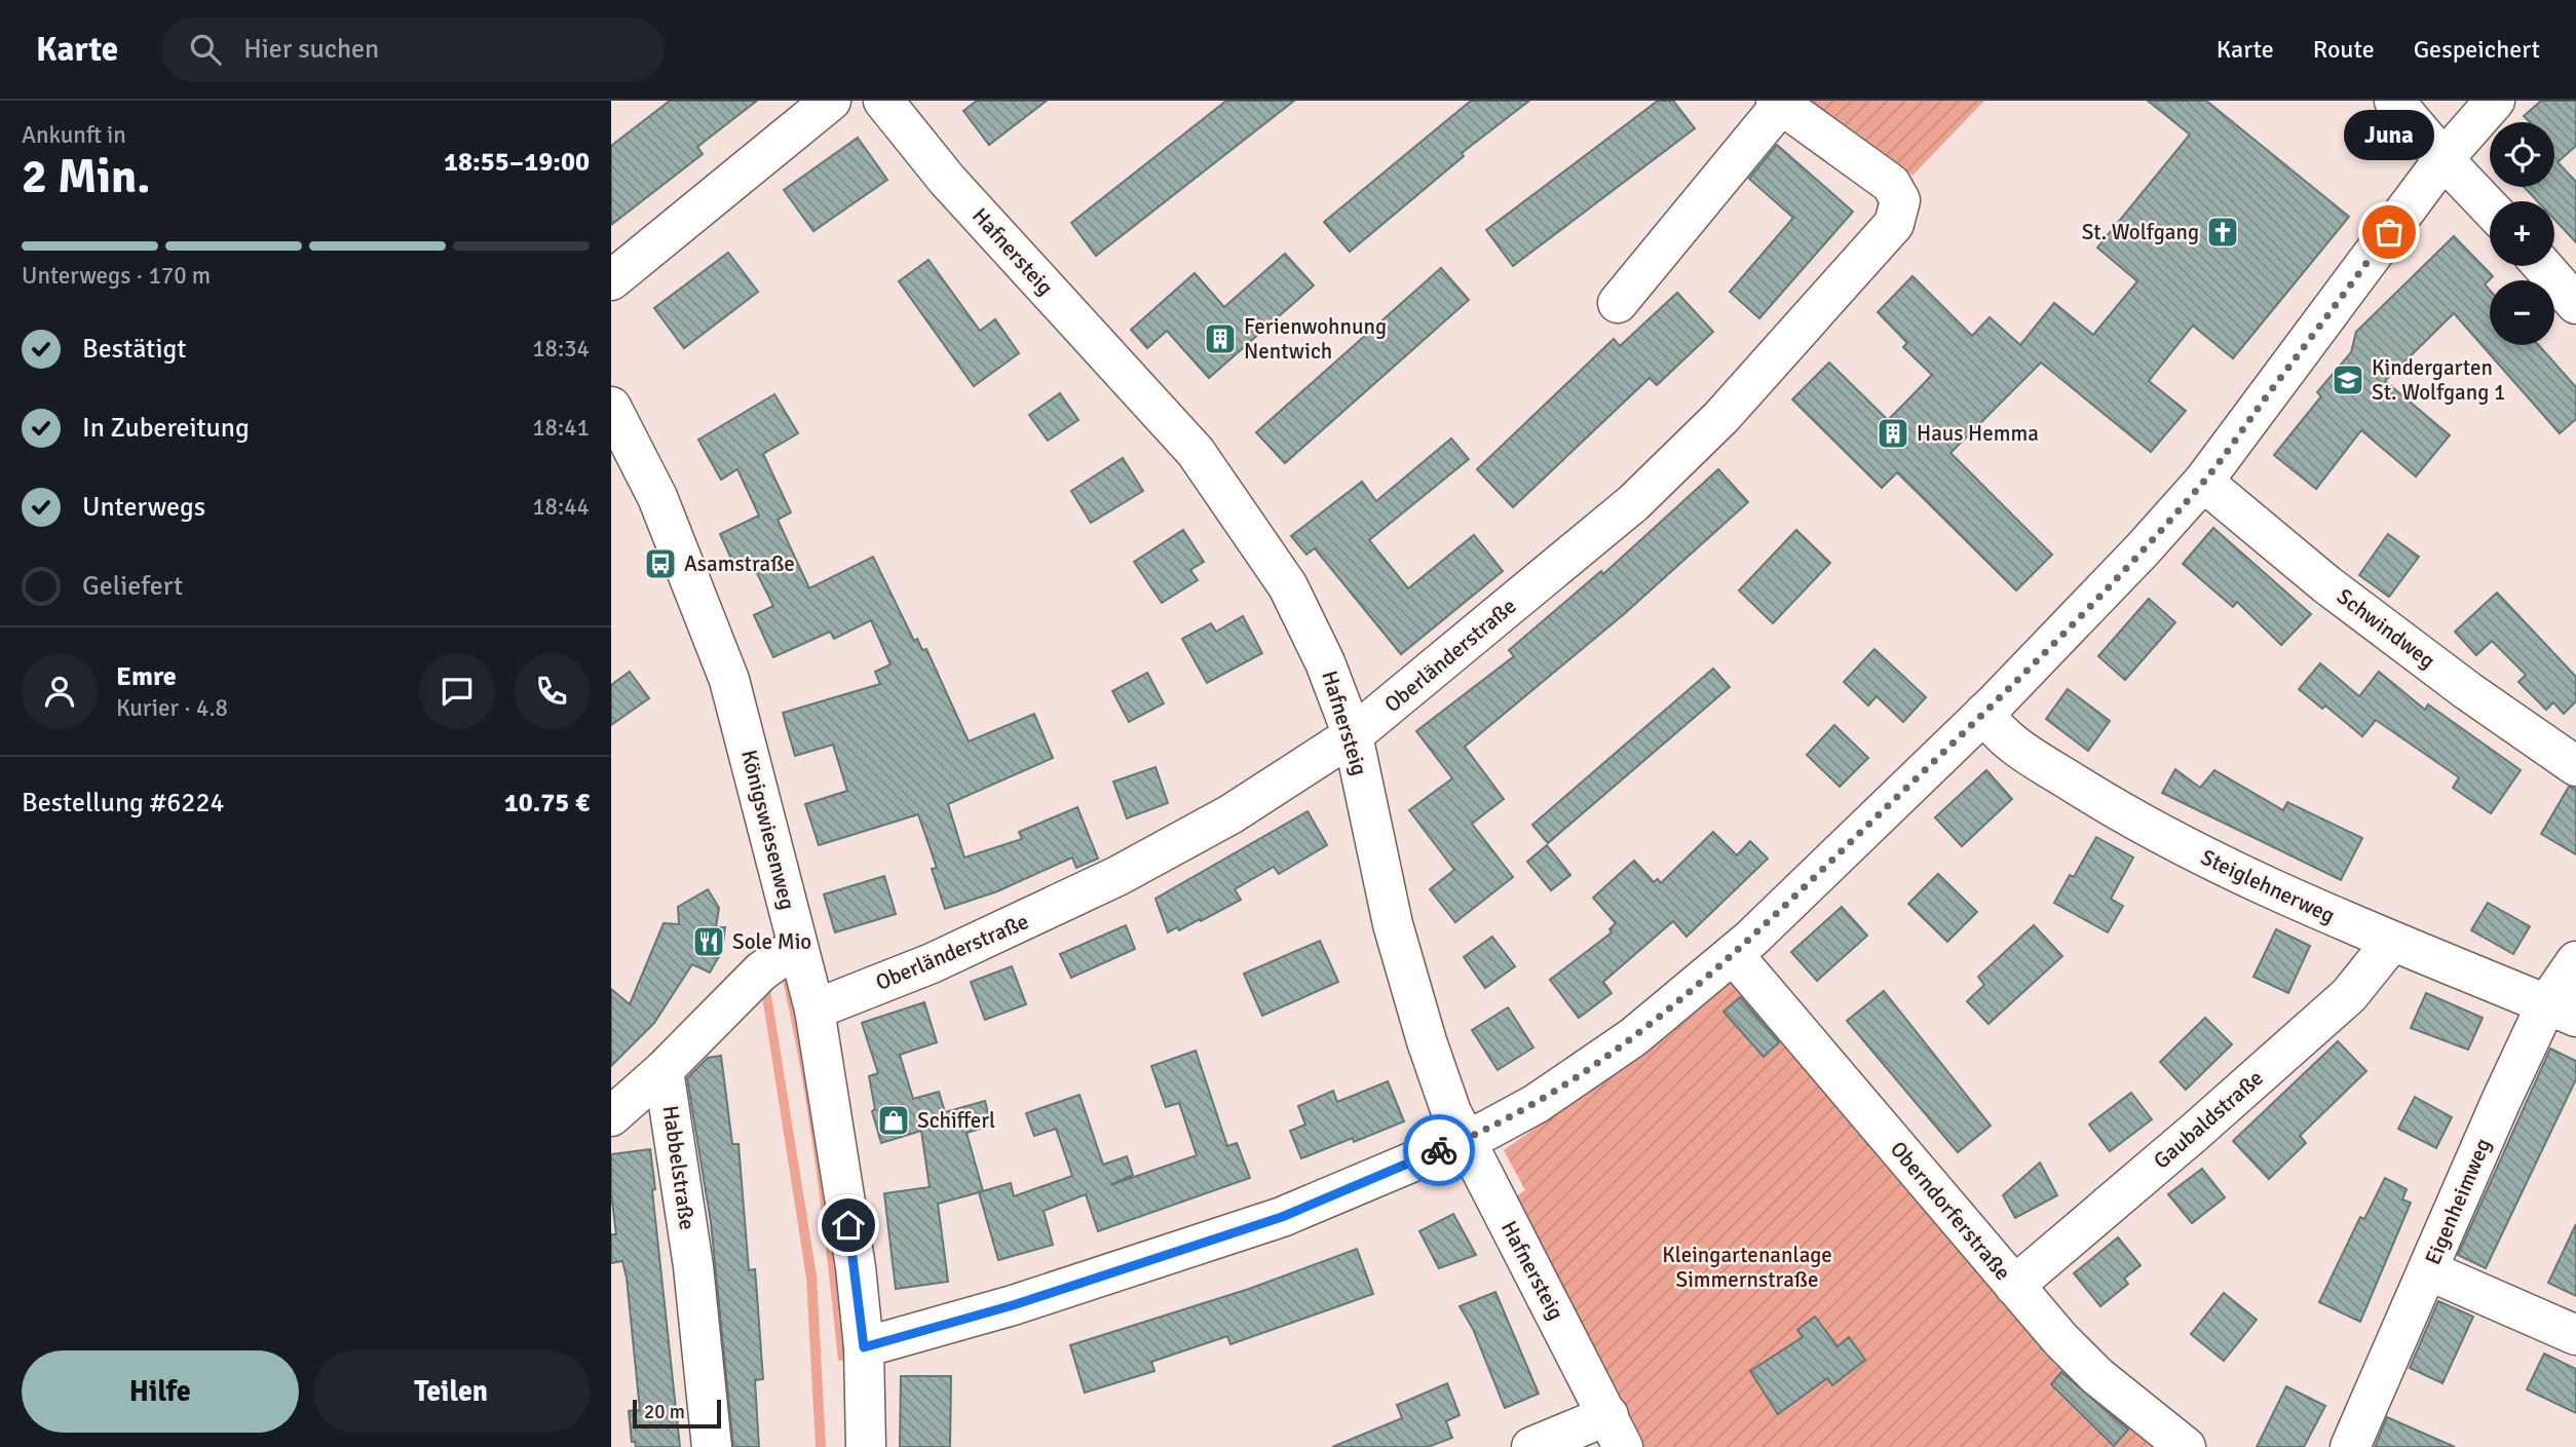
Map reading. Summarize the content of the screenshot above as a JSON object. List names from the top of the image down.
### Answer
{
  "streets": {
    "street": [
      "Hafnersteig",
      "Schwindweg",
      "Oberländerstraße",
      "Königswiesenweg",
      "Steiglehnerweg",
      "Gaubaldstraße",
      "Habbelstraße",
      "Eigenheimweg",
      "Oberndorferstraße"
    ]
  },
  "crossings": [
    ["Hafnersteig", "Oberländerstraße"],
    ["Oberländerstraße", "Königswiesenweg"],
    ["Steiglehnerweg", "Gaubaldstraße"],
    ["Steiglehnerweg", "Eigenheimweg"],
    ["Gaubaldstraße", "Oberndorferstraße"]
  ],
  "parks": ["Kleingartenanlage Simmernstraße"],
  "places": {
    "church": ["St. Wolfgang"],
    "other": ["Juna"],
    "building": ["Ferienwohnung Nentwich", "Haus Hemma"],
    "school or university": ["Kindergarten St. Wolfgang 1"],
    "bus stop": ["Asamstraße"],
    "restaurant": ["Sole Mio"],
    "shop": ["Schifferl"]
  },
  "scale_bar": "20 m",
  "page": {
    "header": "Karte",
    "search": "Hier suchen",
    "nav": ["Karte", "Route", "Gespeichert"],
    "heading": ["2 Min.", "Ankunft in", "18:55–19:00"],
    "panel": [
      "Emre",
      "Kurier · 4.8",
      "Bestellung #6224",
      "10.75 €"
    ],
    "bubble": "Juna",
    "map_buttons": ["+", "−"],
    "bar": "Unterwegs · 170 m",
    "list": [
      ["Bestätigt", "18:34"],
      ["In Zubereitung", "18:41"],
      ["Unterwegs", "18:44"],
      "Geliefert"
    ],
    "buttons": ["Hilfe", "Teilen"],
    "scale": "20 m"
  }
}
